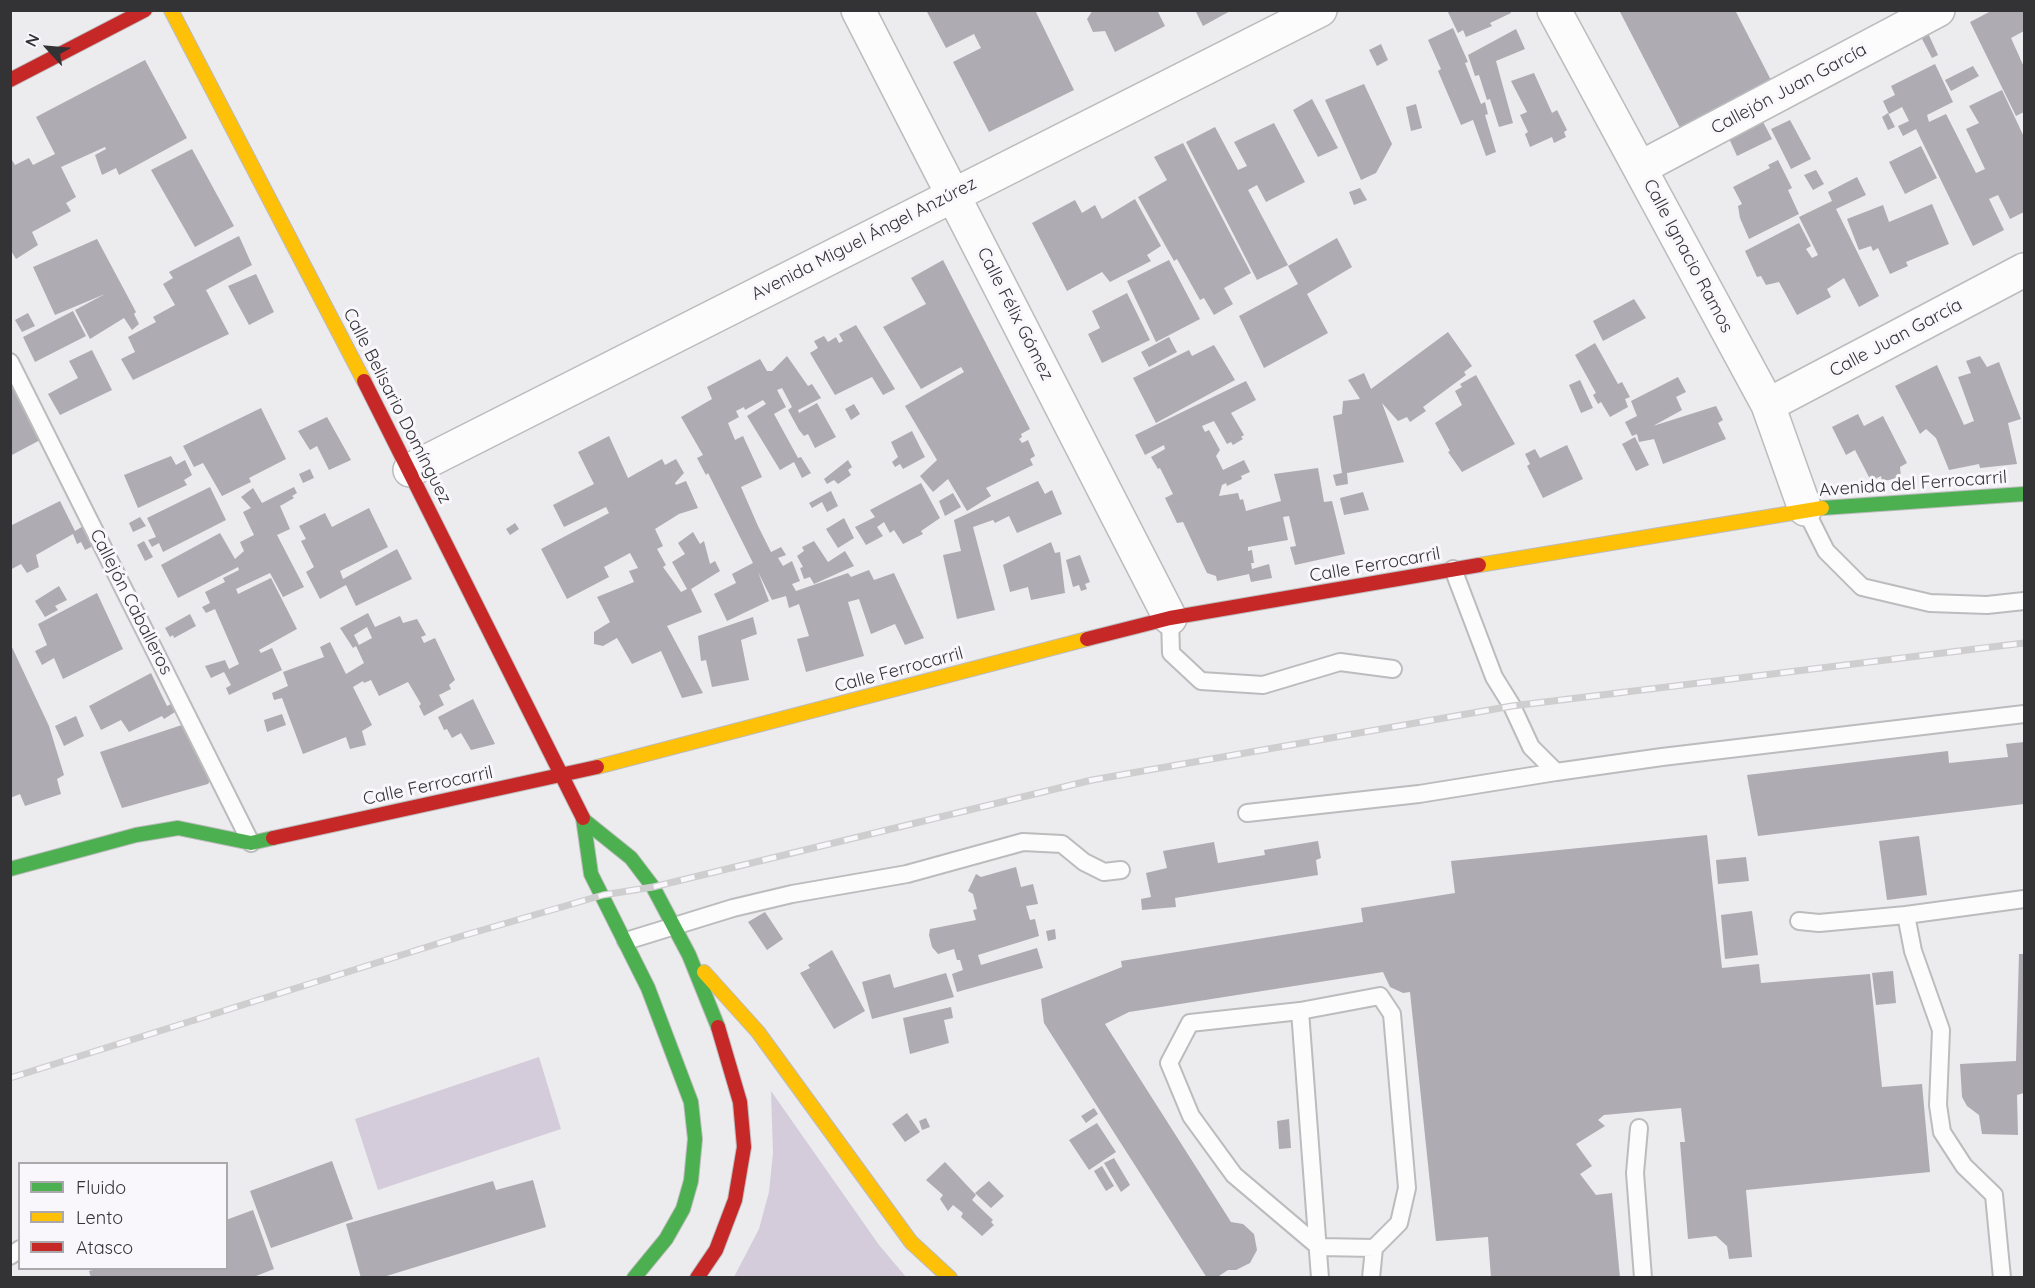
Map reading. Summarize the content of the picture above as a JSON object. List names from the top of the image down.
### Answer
{
  "streets": {
    "street": [
      "Callejón Juan García",
      "Avenida Miguel Ángel Anzúrez",
      "Calle Ignacio Ramos",
      "Calle Félix Gómez",
      "Calle Juan García",
      "Calle Belisario Domínguez",
      "Avenida del Ferrocarril",
      "Calle Ferrocarril"
    ],
    "lane": ["Callejón Caballeros"]
  },
  "crossings": [
    ["Callejón Juan García", "Calle Ignacio Ramos"],
    ["Avenida Miguel Ángel Anzúrez", "Calle Félix Gómez"],
    ["Avenida Miguel Ángel Anzúrez", "Calle Belisario Domínguez"],
    ["Calle Ignacio Ramos", "Calle Juan García"],
    ["Calle Ignacio Ramos", "Avenida del Ferrocarril"],
    ["Calle Ignacio Ramos", "Calle Ferrocarril"],
    ["Calle Félix Gómez", "Calle Ferrocarril"],
    ["Calle Belisario Domínguez", "Calle Ferrocarril"],
    ["Avenida del Ferrocarril", "Calle Ferrocarril"],
    ["Calle Ferrocarril", "Callejón Caballeros"]
  ],
  "legend": ["Fluido", "Lento", "Atasco"],
  "north": "top left"
}
